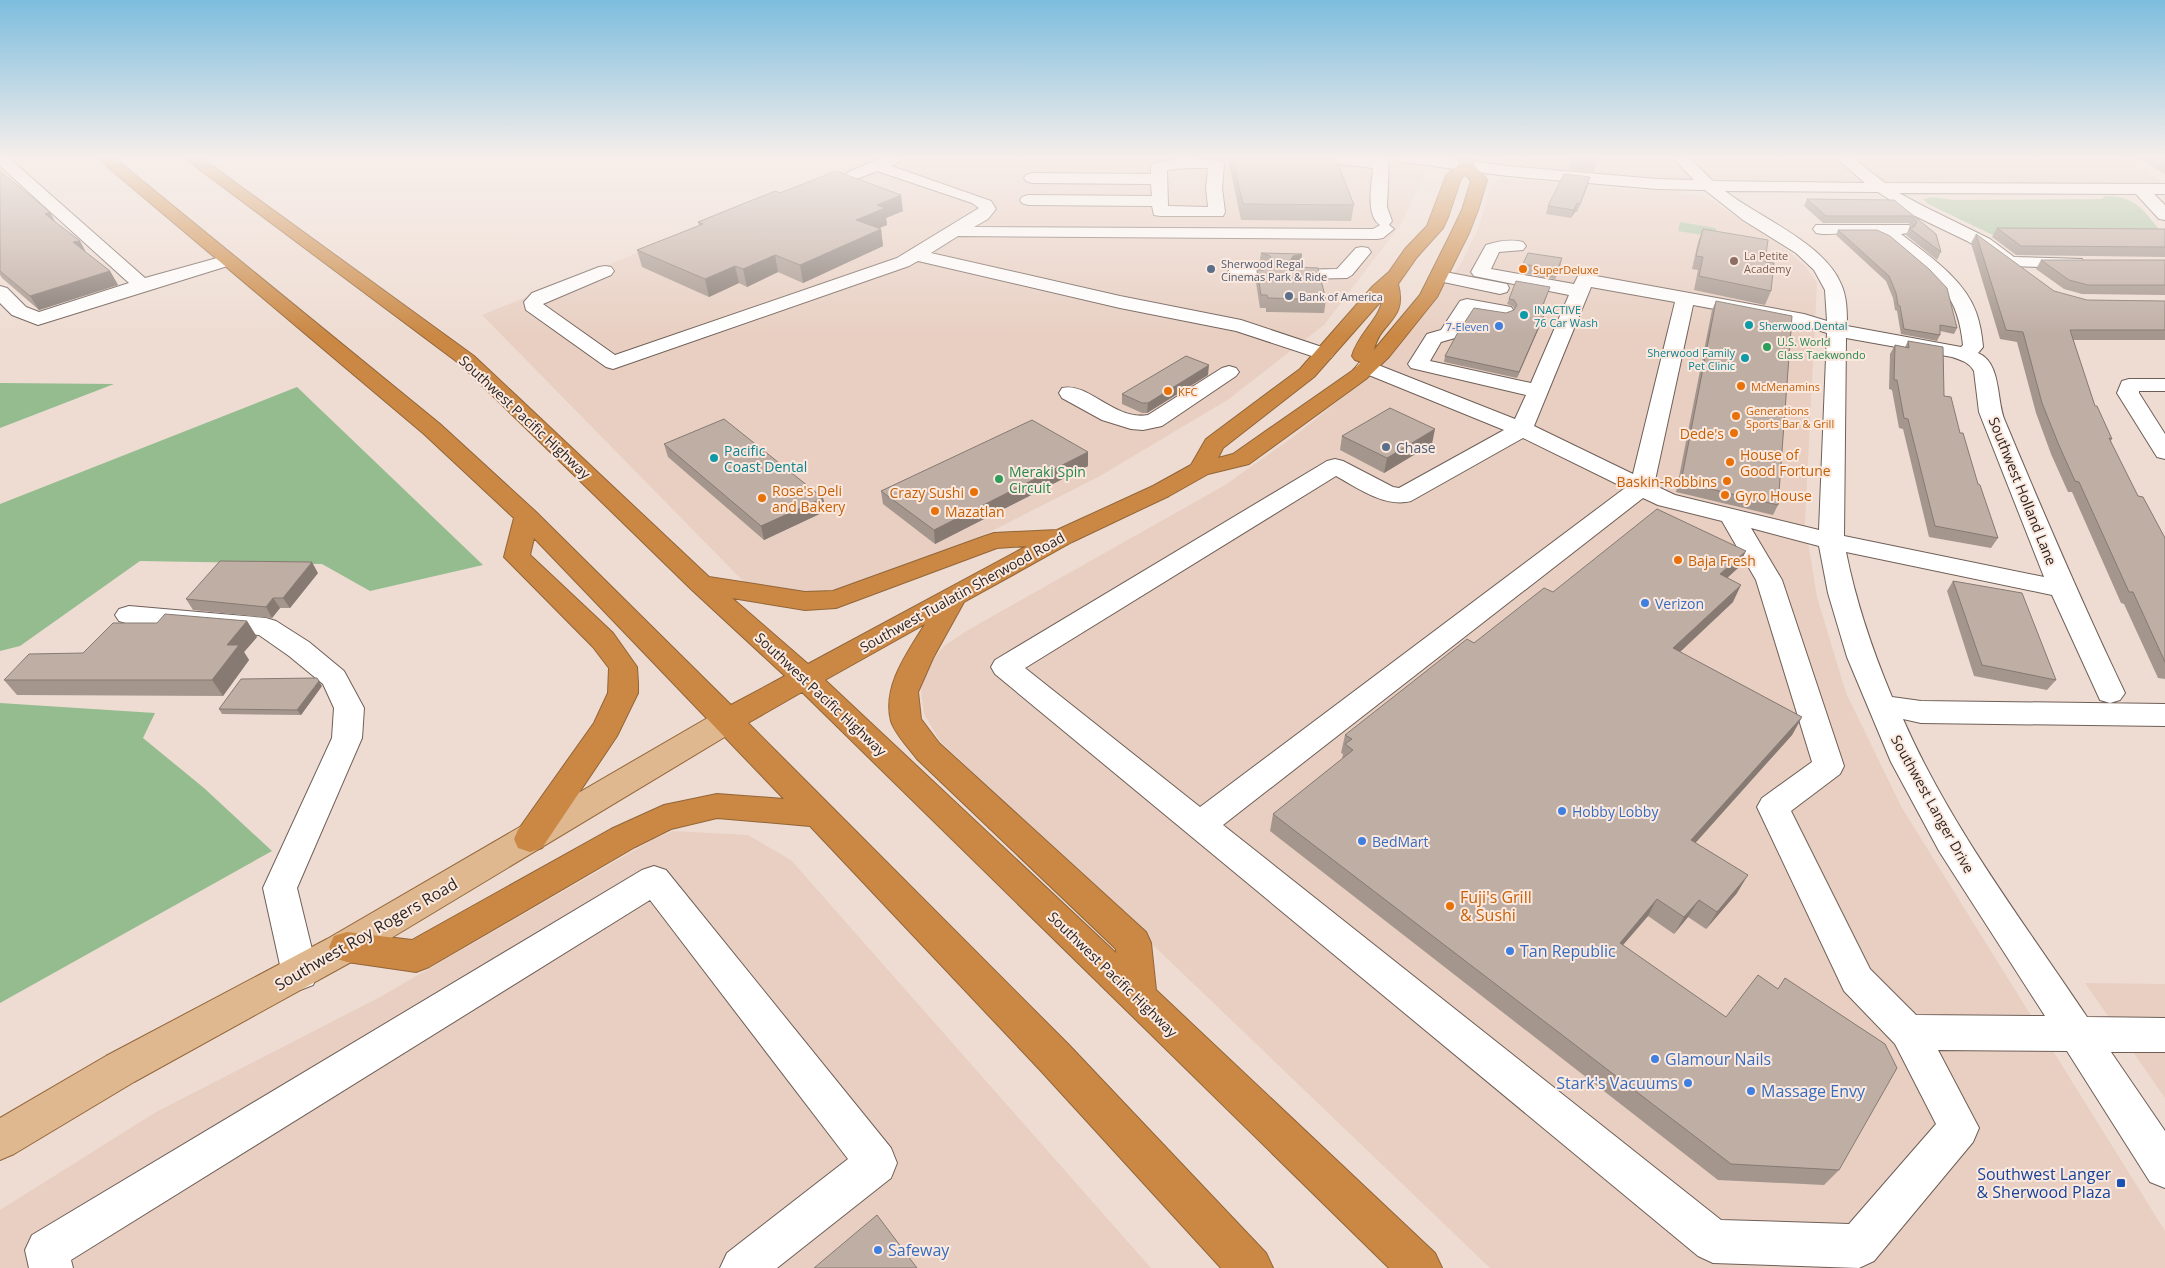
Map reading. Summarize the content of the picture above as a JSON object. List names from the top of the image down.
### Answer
{
  "streets": {
    "highway": ["Southwest Pacific Highway", "Southwest Tualatin Sherwood Road"],
    "main road": ["Southwest Roy Rogers Road"],
    "street": ["Southwest Holland Lane", "Southwest Langer Drive"]
  },
  "crossings": [
    ["Southwest Pacific Highway", "Southwest Tualatin Sherwood Road"],
    ["Southwest Holland Lane", "Southwest Tualatin Sherwood Road"],
    ["Southwest Holland Lane", "Southwest Langer Drive"],
    ["Southwest Tualatin Sherwood Road", "Southwest Roy Rogers Road"]
  ],
  "places": {
    "other": [
      "La Petite Academy",
      "Sherwood Regal Cinemas Park & Ride",
      "SuperDeluxe",
      "Bank of America",
      "INACTIVE 76 Car Wash",
      "Sherwood Dental",
      "7-Eleven",
      "U.S. World Class Taekwondo",
      "Sherwood Family Pet Clinic",
      "McMenamins",
      "KFC",
      "Generations Sports Bar & Grill",
      "Dede's",
      "Chase",
      "Pacific Coast Dental",
      "House of Good Fortune",
      "Meraki Spin Circuit",
      "Baskin-Robbins",
      "Crazy Sushi",
      "Gyro House",
      "Rose's Deli and Bakery",
      "Mazatlan",
      "Baja Fresh",
      "Verizon",
      "Hobby Lobby",
      "BedMart",
      "Fuji's Grill & Sushi",
      "Tan Republic",
      "Glamour Nails",
      "Stark's Vacuums",
      "Massage Envy",
      "Safeway"
    ],
    "transit": ["Southwest Langer & Sherwood Plaza"]
  }
}
